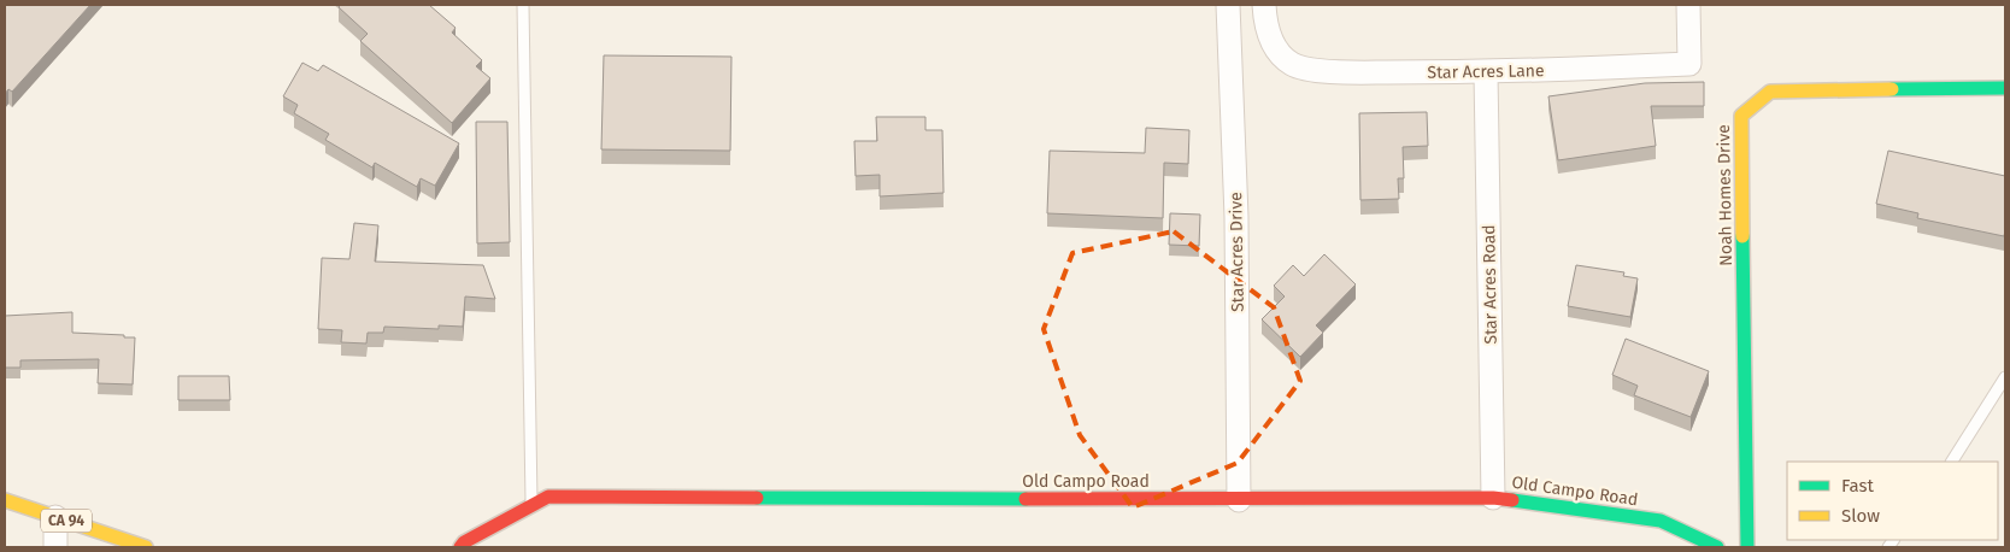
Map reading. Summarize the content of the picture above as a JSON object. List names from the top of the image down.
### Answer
{
  "streets": {
    "main road": ["Noah Homes Drive", "Old Campo Road", "CA 94"],
    "street": ["Star Acres Lane", "Star Acres Drive", "Star Acres Road"]
  },
  "crossings": [
    ["Star Acres Lane", "Star Acres Road"],
    ["Star Acres Drive", "Old Campo Road"],
    ["Star Acres Road", "Old Campo Road"]
  ],
  "legend": ["Fast", "Slow"]
}
